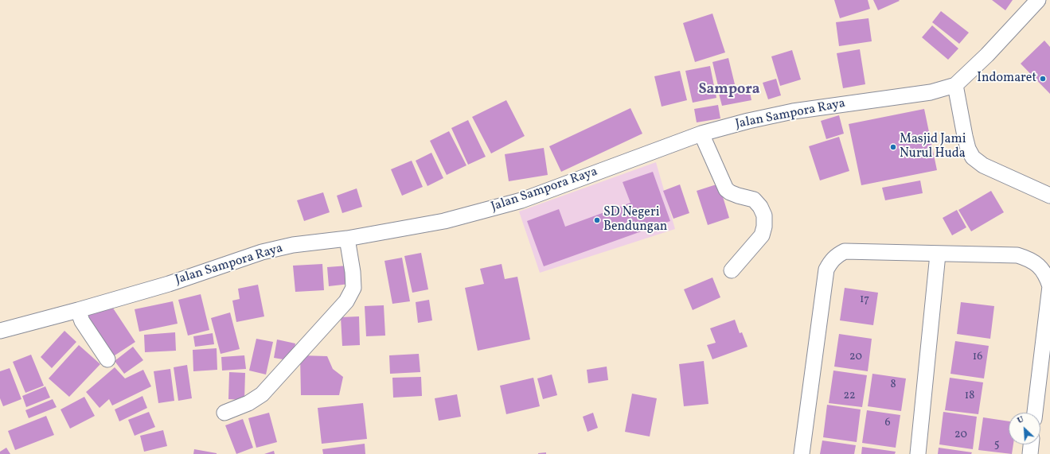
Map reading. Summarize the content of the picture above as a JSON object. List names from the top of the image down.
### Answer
{
  "streets": {
    "street": ["Jalan Sampora Raya"]
  },
  "districts": ["Sampora"],
  "places": ["Indomaret", "Masjid Jami Nurul Huda", "SD Negeri Bendungan"],
  "house_numbers": [
    "17",
    "20",
    "16",
    "8",
    "22",
    "18",
    "6",
    "20",
    "5"
  ],
  "north": "top left"
}
